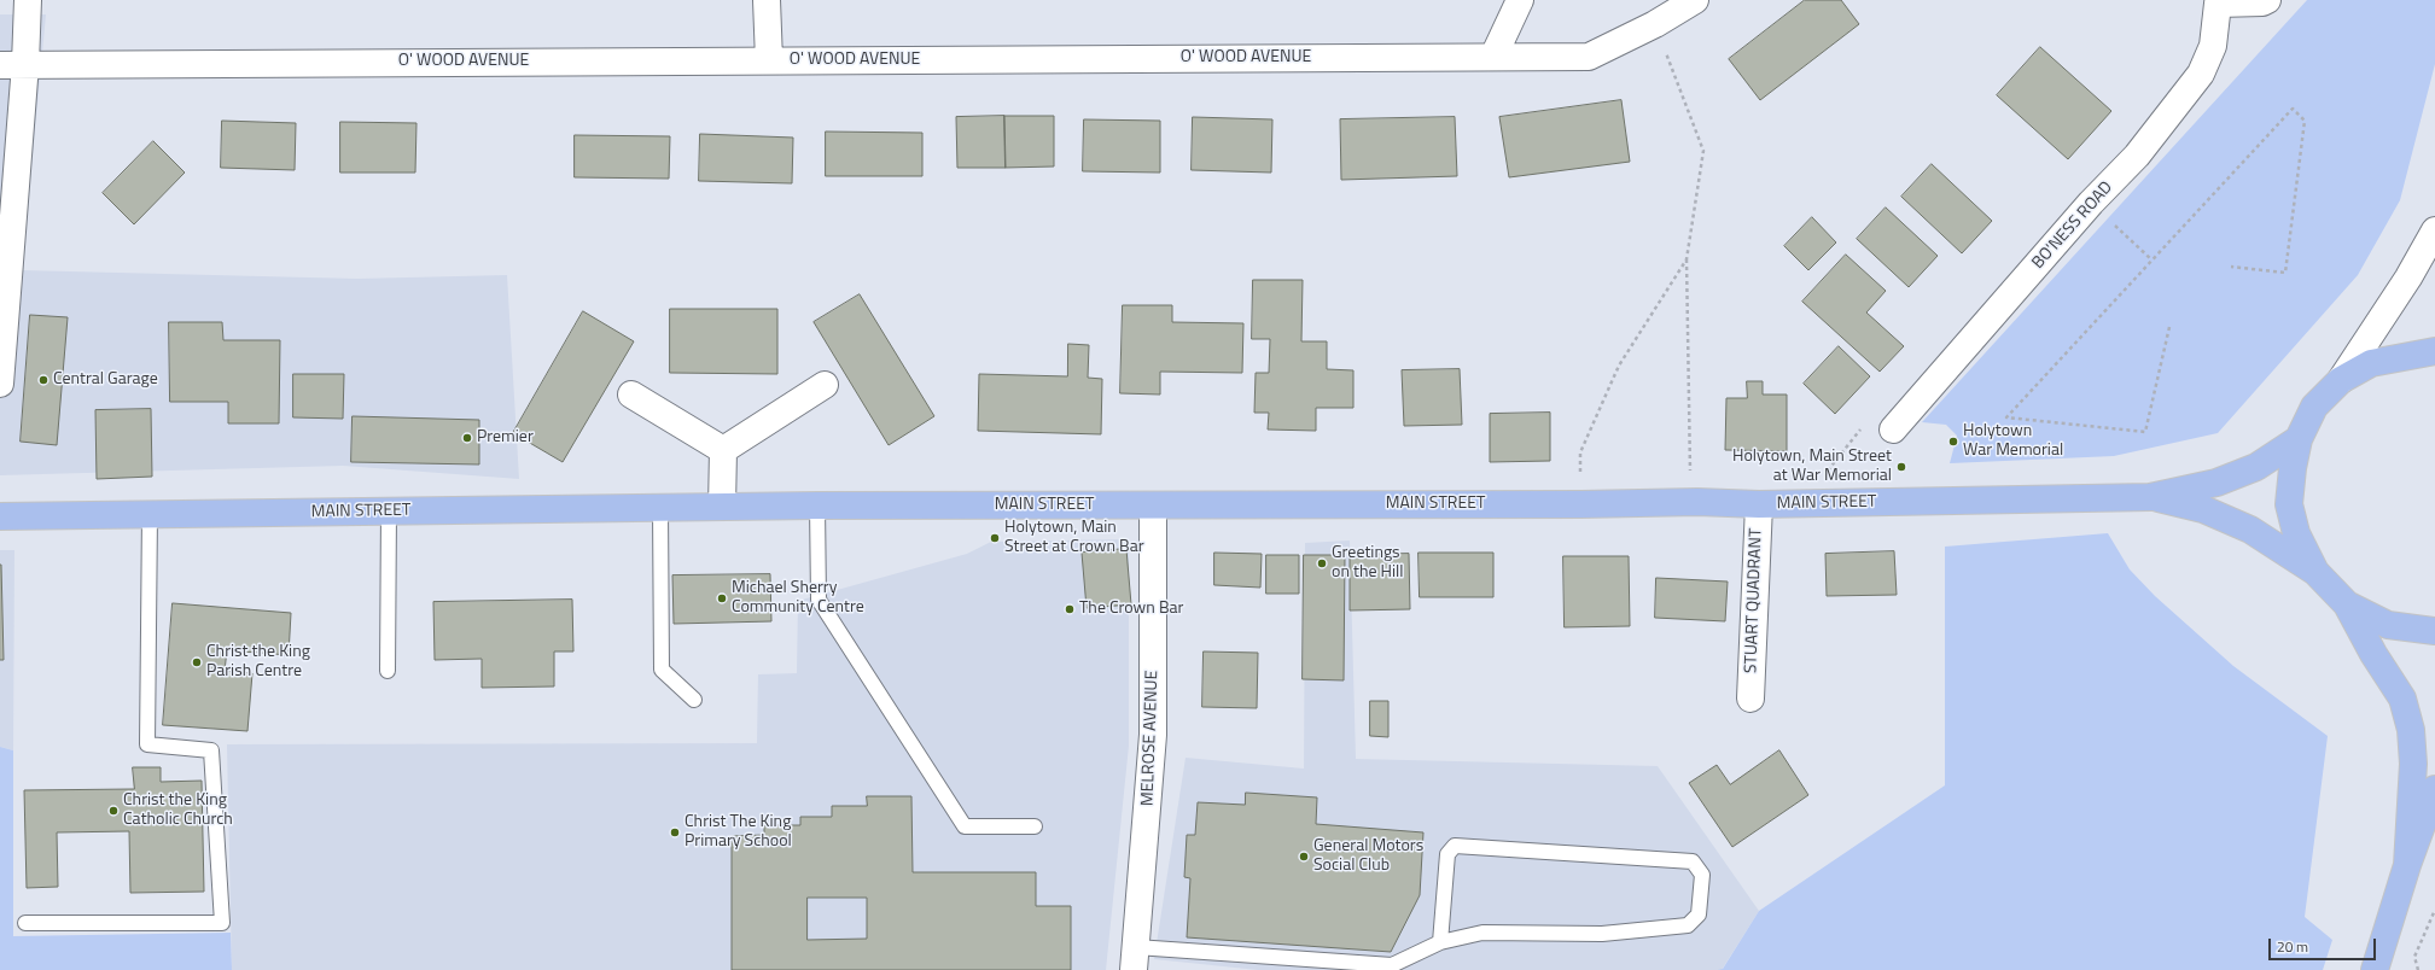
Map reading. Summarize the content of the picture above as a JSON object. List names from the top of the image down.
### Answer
{
  "streets": {
    "main road": ["MAIN STREET"],
    "street": [
      "O' WOOD AVENUE",
      "BO'NESS ROAD",
      "STUART QUADRANT",
      "MELROSE AVENUE"
    ]
  },
  "crossings": [
    ["MAIN STREET", "STUART QUADRANT"],
    ["MAIN STREET", "MELROSE AVENUE"]
  ],
  "places": [
    "Central Garage",
    "Premier",
    "Holytown War Memorial",
    "Holytown, Main Street at War Memorial",
    "Holytown, Main Street at Crown Bar",
    "Greetings on the Hill",
    "Michael Sherry Community Centre",
    "The Crown Bar",
    "Christ the King Parish Centre",
    "Christ the King Catholic Church",
    "Christ The King Primary School",
    "General Motors Social Club"
  ],
  "scale_bar": "20 m"
}
